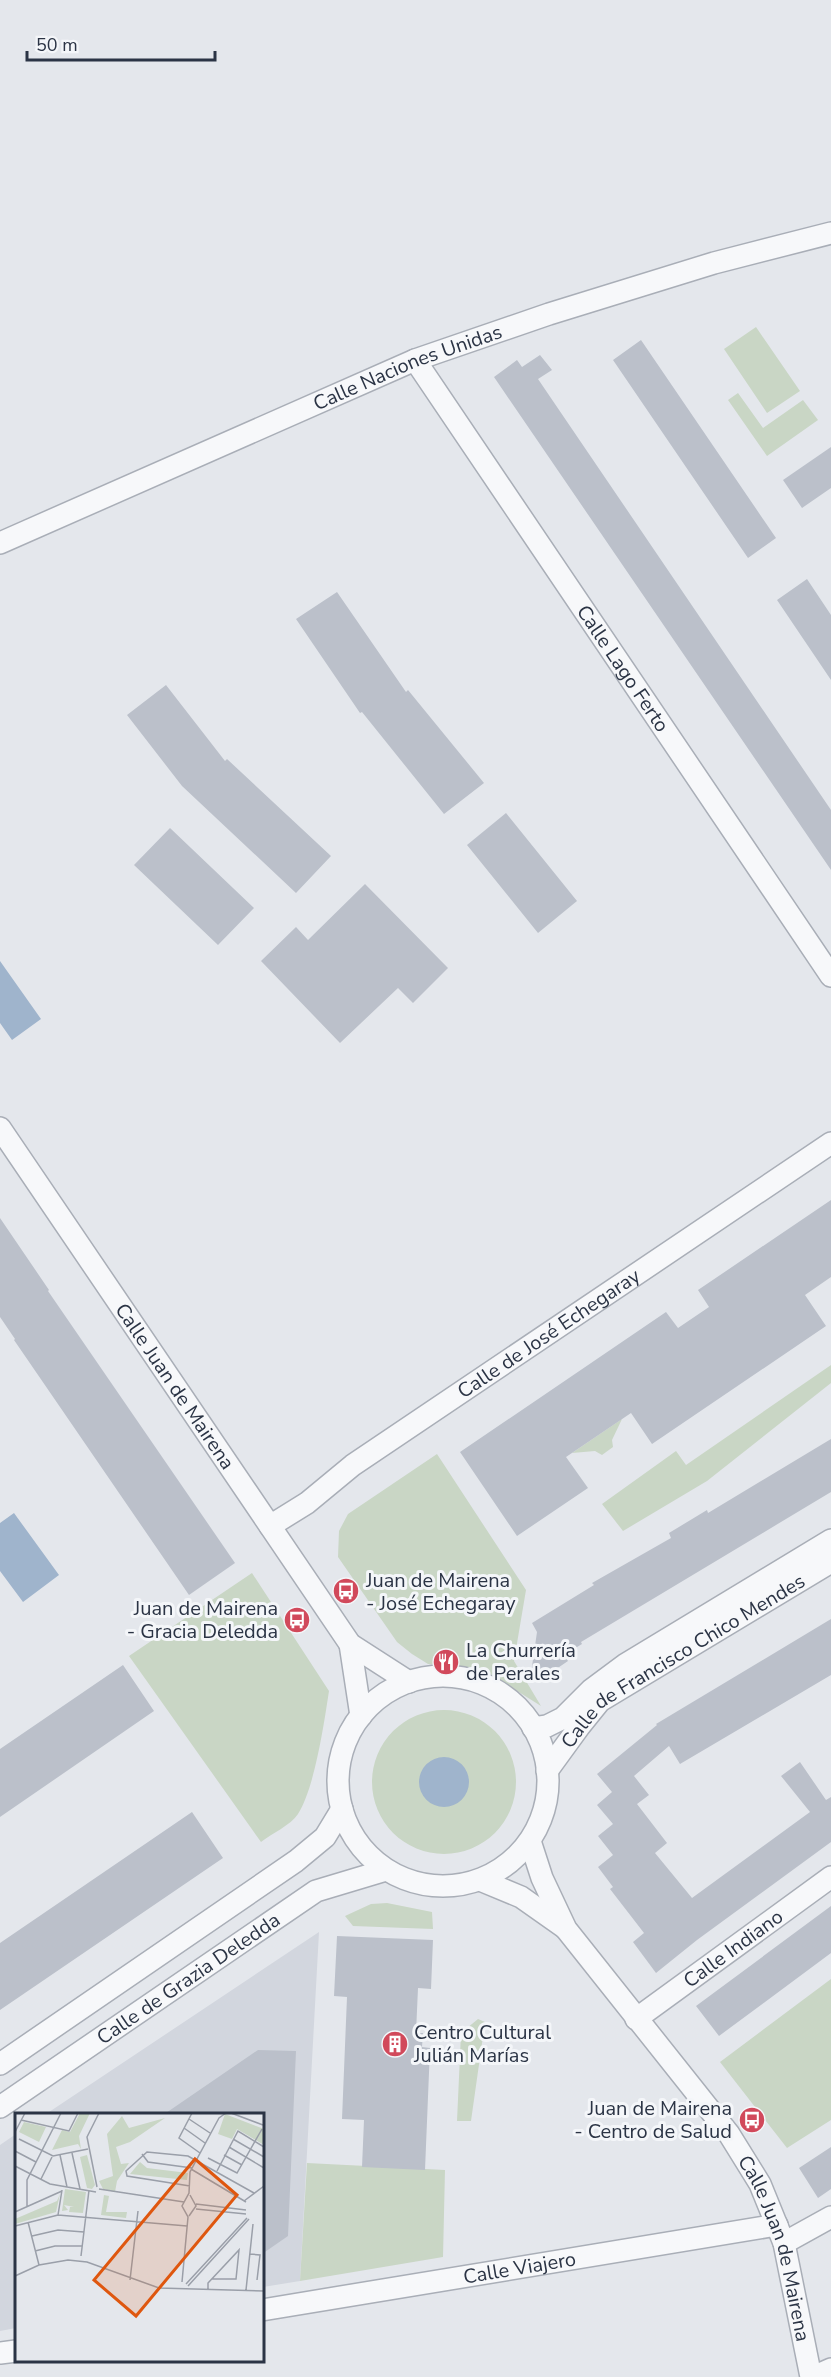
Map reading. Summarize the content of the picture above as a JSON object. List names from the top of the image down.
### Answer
{
  "streets": {
    "street": [
      "Calle Naciones Unidas",
      "Calle Lago Ferto",
      "Calle de José Echegaray",
      "Calle Juan de Mairena",
      "Calle de Francisco Chico Mendes",
      "Calle Indiano",
      "Calle de Grazia Deledda",
      "Calle Viajero"
    ]
  },
  "crossings": [
    ["Calle Naciones Unidas", "Calle Lago Ferto"],
    ["Calle de José Echegaray", "Calle Juan de Mairena"],
    ["Calle Juan de Mairena", "Calle de Francisco Chico Mendes"],
    ["Calle Juan de Mairena", "Calle Indiano"],
    ["Calle Juan de Mairena", "Calle de Grazia Deledda"],
    ["Calle Juan de Mairena", "Calle Viajero"],
    ["Calle de Francisco Chico Mendes", "Calle de Grazia Deledda"]
  ],
  "places": {
    "bus stop": ["Juan de Mairena - José Echegaray", "Juan de Mairena - Gracia Deledda", "Juan de Mairena - Centro de Salud"],
    "restaurant": ["La Churrería de Perales"],
    "building": ["Centro Cultural Julián Marías"]
  },
  "scale_bar": "50 m"
}
